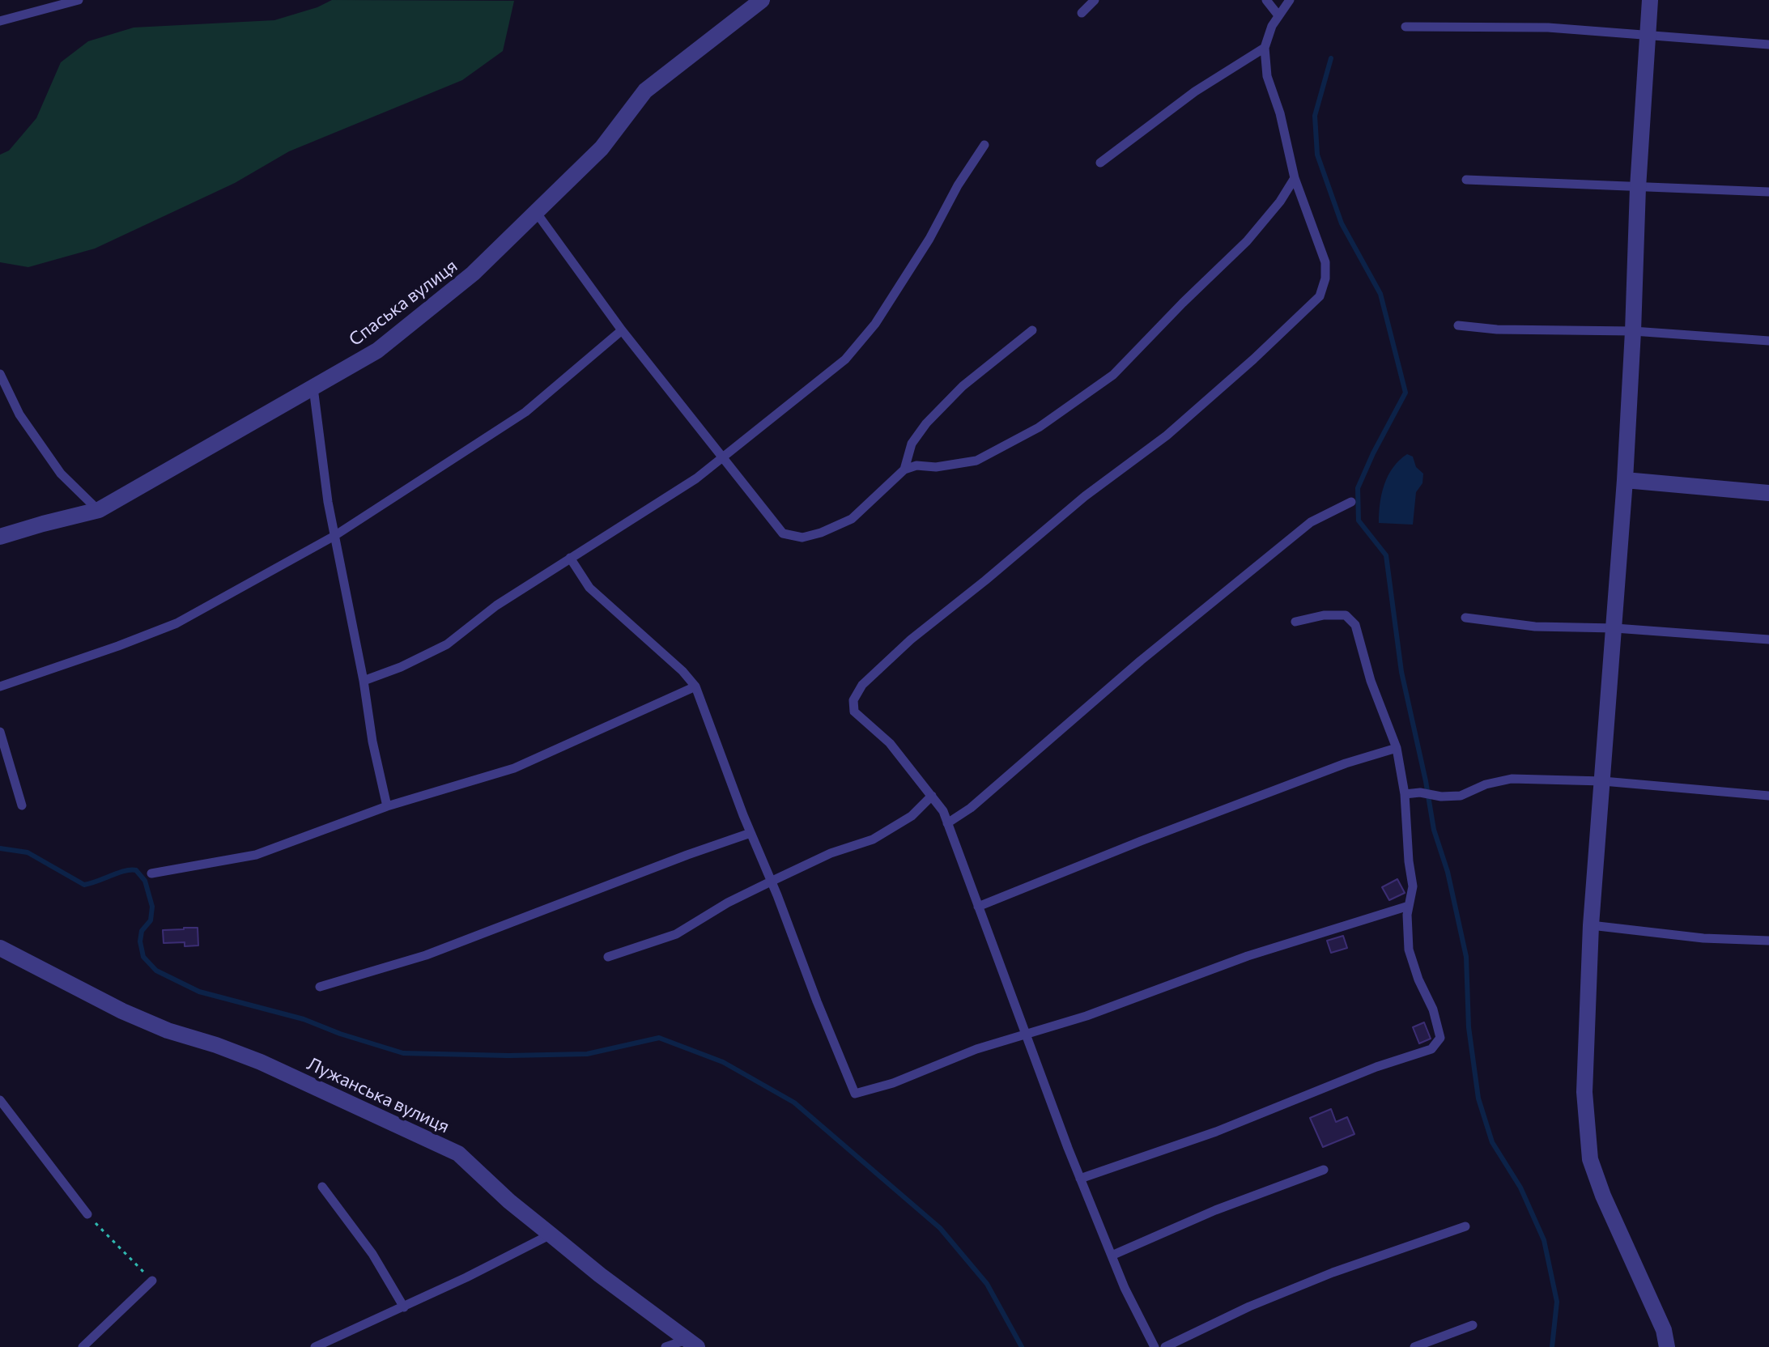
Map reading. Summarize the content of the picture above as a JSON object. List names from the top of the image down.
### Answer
{
  "streets": {
    "street": ["Спаська вулиця", "Лужанська вулиця"]
  }
}
